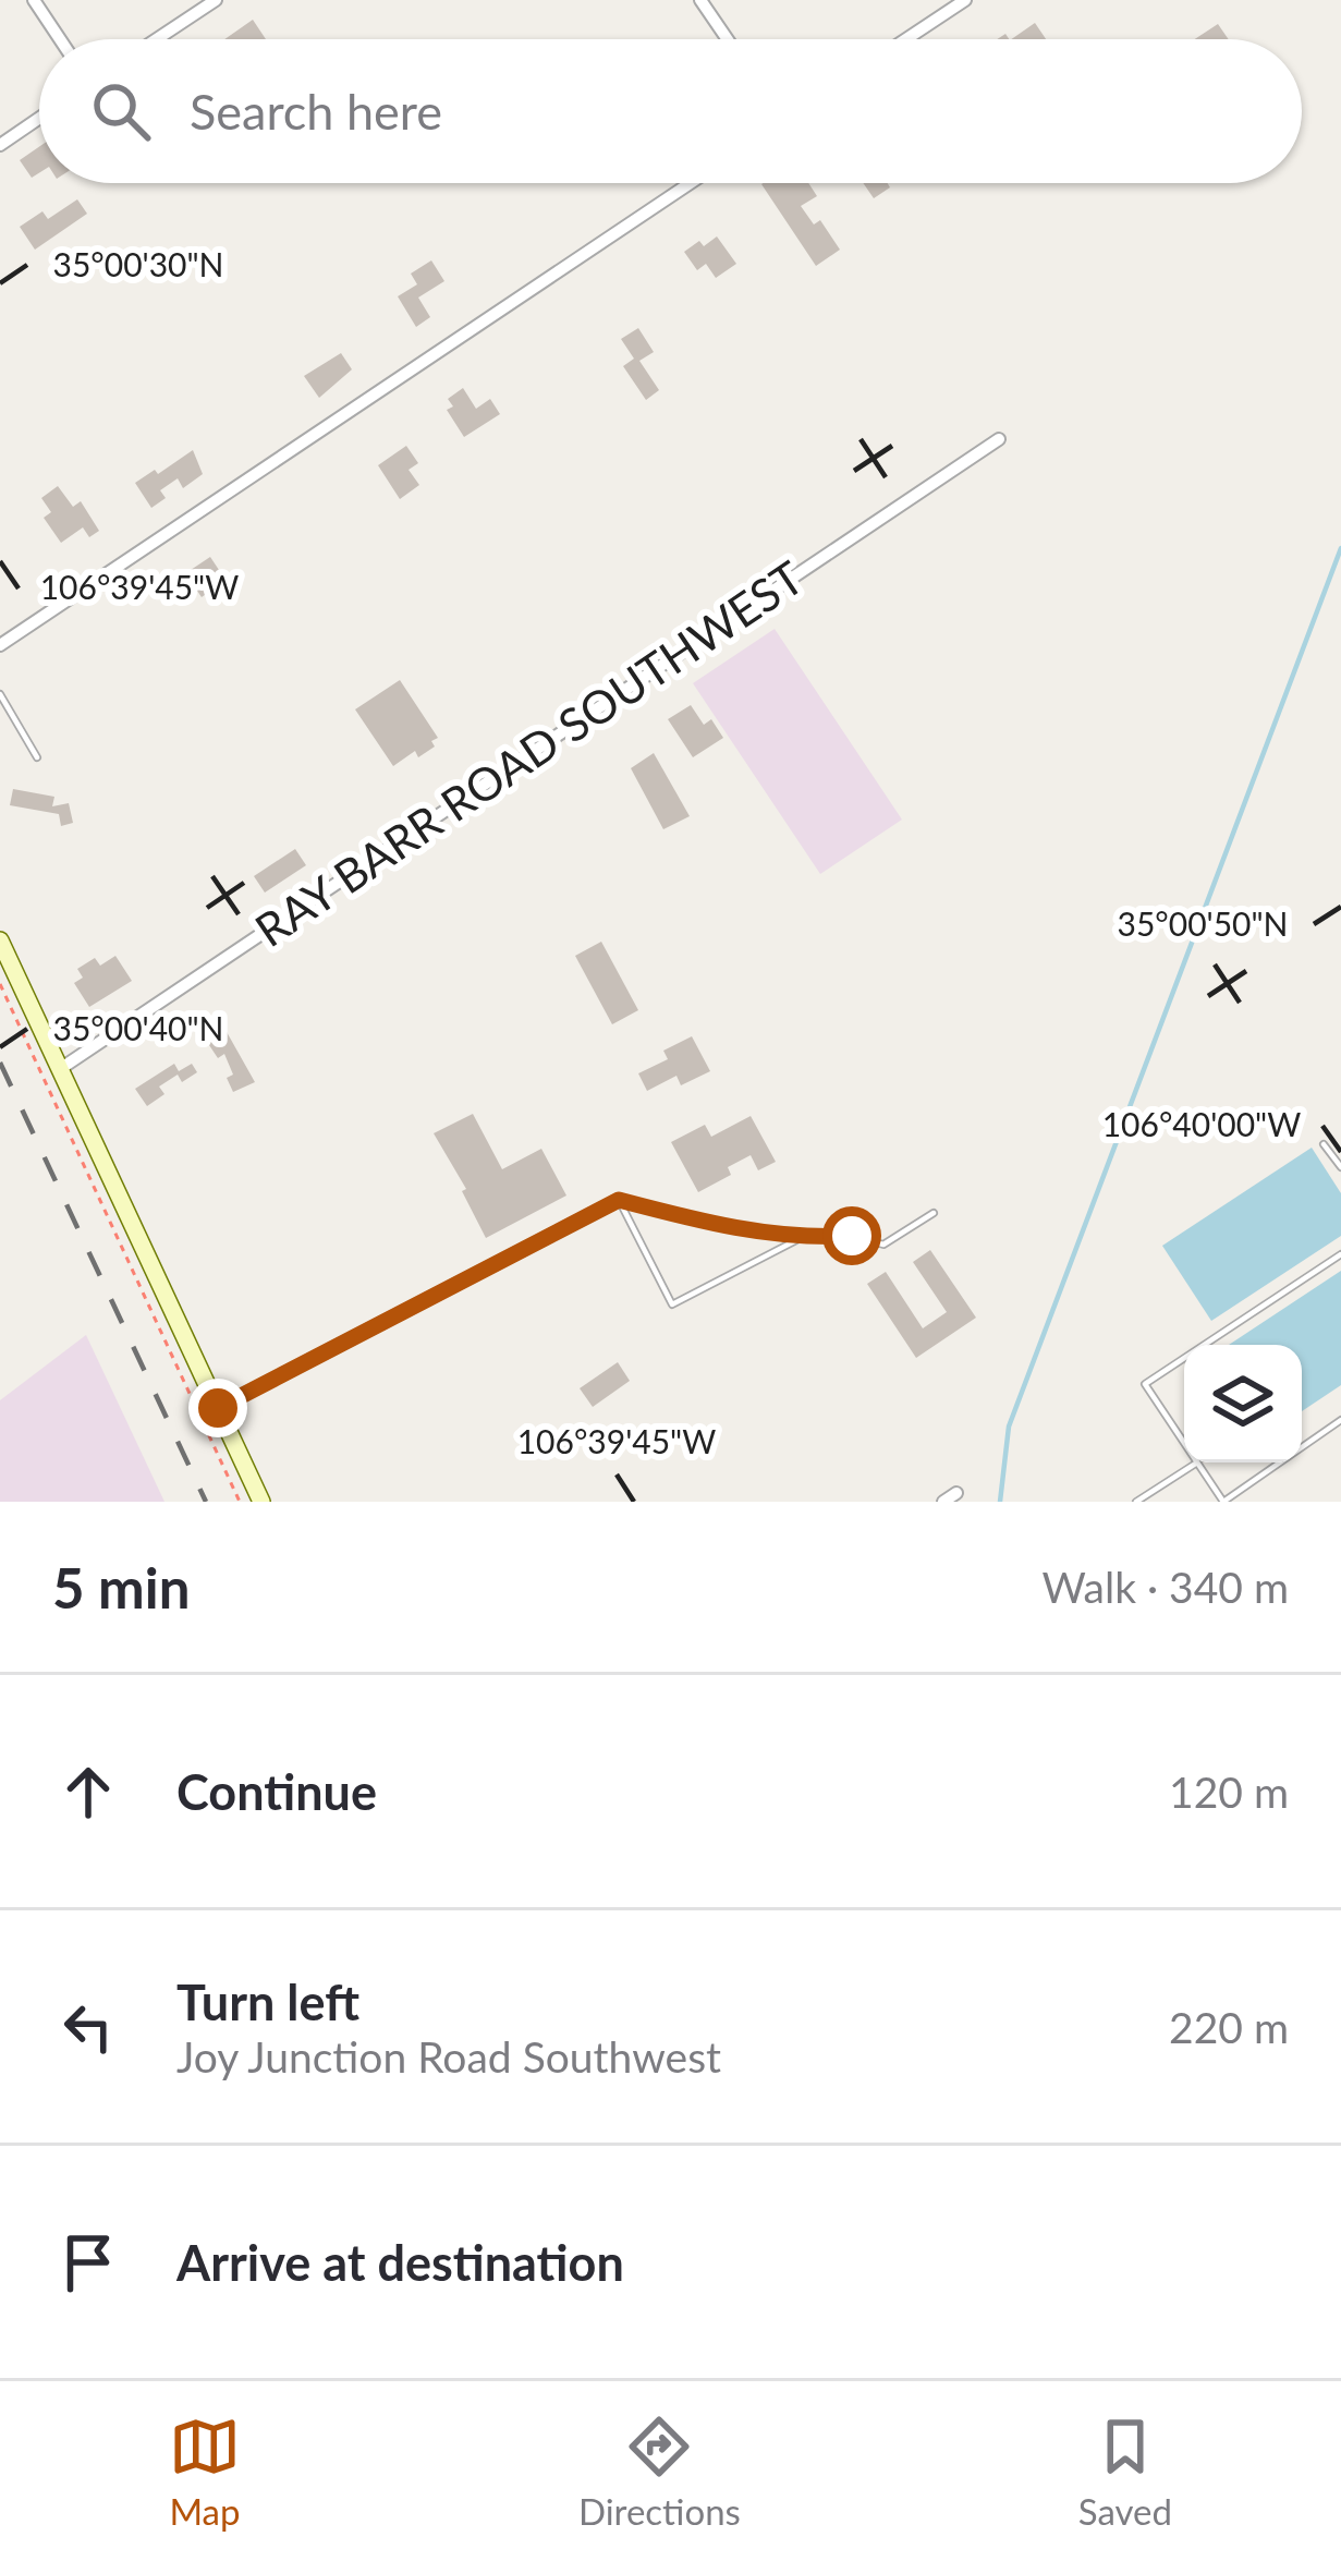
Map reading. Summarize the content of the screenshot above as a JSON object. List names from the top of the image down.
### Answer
{
  "streets": {
    "street": ["RAY BARR ROAD SOUTHWEST"]
  },
  "page": {
    "search": "Search here",
    "heading": ["5 min", "Walk · 340 m"],
    "list": [
      ["Continue", "120 m"],
      ["Turn left", "Joy Junction Road Southwest", "220 m"],
      "Arrive at destination"
    ],
    "nav": ["Map", "Directions", "Saved"]
  },
  "coordinates": [
    "35°00'30\"N",
    "106°39'45\"W",
    "35°00'50\"N",
    "35°00'40\"N",
    "106°40'00\"W"
  ]
}
